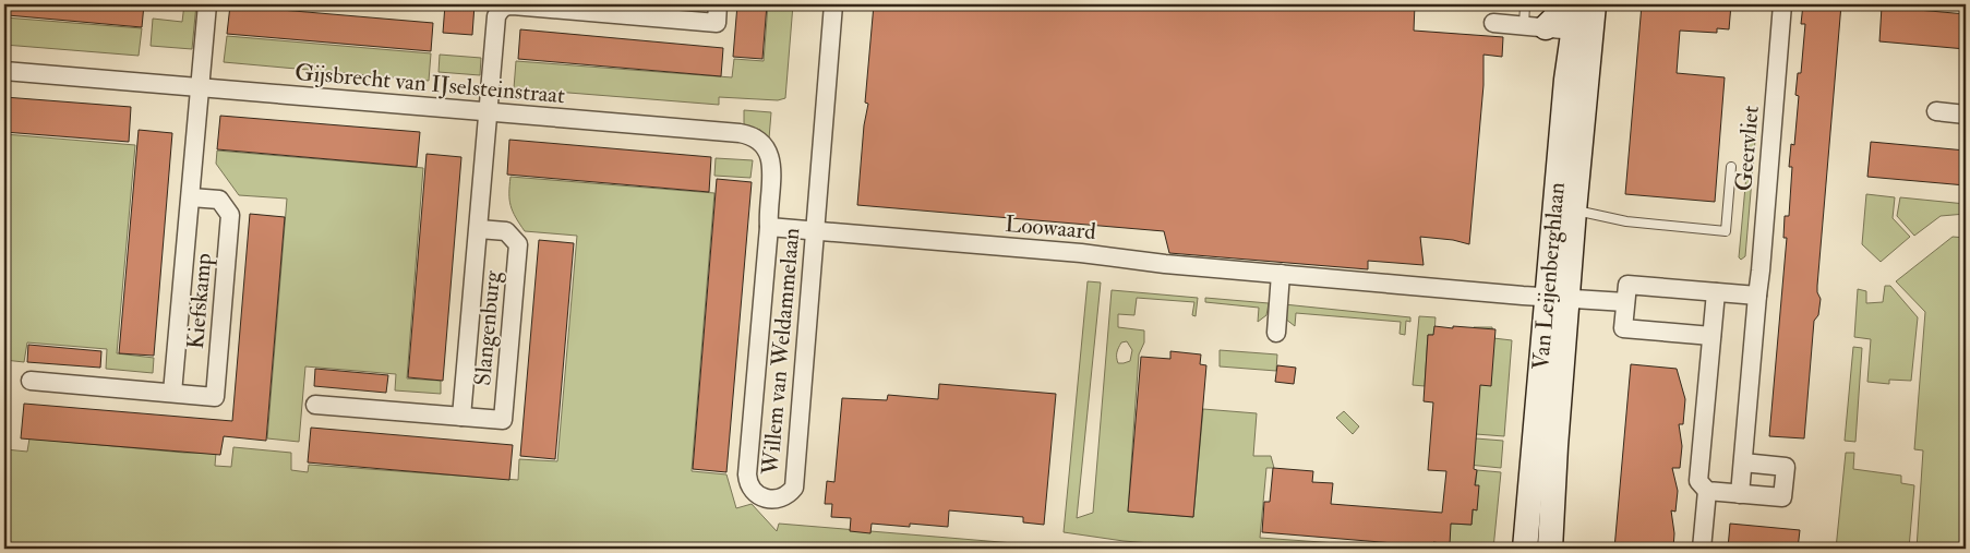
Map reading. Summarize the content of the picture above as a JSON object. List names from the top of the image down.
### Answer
{
  "streets": {
    "street": [
      "Gijsbrecht van IJselsteinstraat",
      "Geervliet",
      "Loowaard",
      "Van Leijenberghlaan",
      "Kiefskamp",
      "Slangenburg",
      "Willem van Weldammelaan"
    ]
  },
  "crossings": [
    ["Gijsbrecht van IJselsteinstraat", "Loowaard"],
    ["Gijsbrecht van IJselsteinstraat", "Kiefskamp"],
    ["Gijsbrecht van IJselsteinstraat", "Slangenburg"],
    ["Gijsbrecht van IJselsteinstraat", "Willem van Weldammelaan"],
    ["Loowaard", "Van Leijenberghlaan"],
    ["Loowaard", "Willem van Weldammelaan"]
  ]
}
